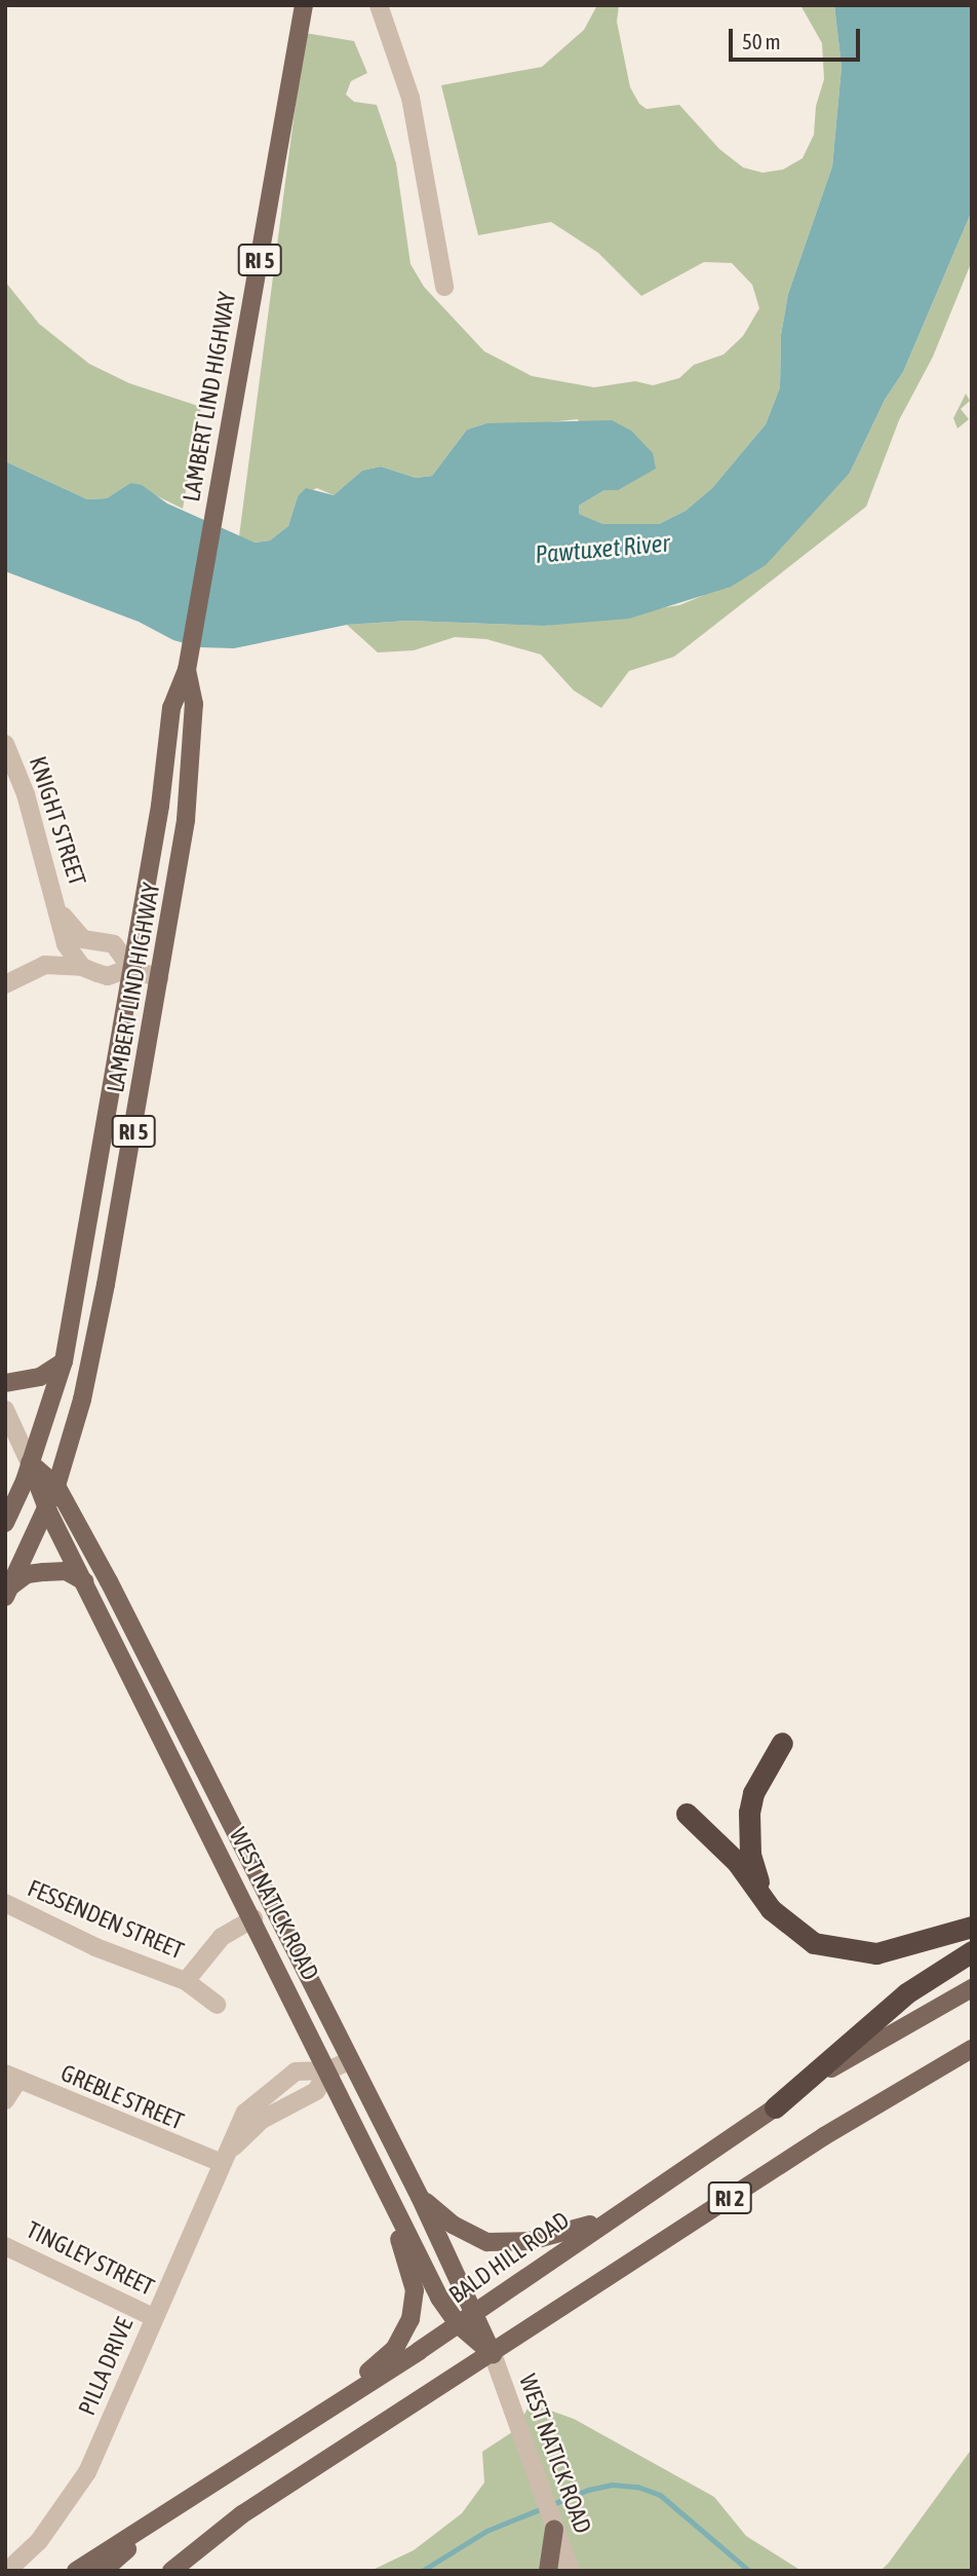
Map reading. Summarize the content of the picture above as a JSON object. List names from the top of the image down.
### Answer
{
  "streets": {
    "main road": [
      "RI 5",
      "LAMBERT LIND HIGHWAY",
      "WEST NATICK ROAD",
      "RI 2",
      "BALD HILL ROAD"
    ],
    "street": [
      "KNIGHT STREET",
      "FESSENDEN STREET",
      "GREBLE STREET",
      "TINGLEY STREET",
      "PILLA DRIVE"
    ]
  },
  "crossings": [
    ["LAMBERT LIND HIGHWAY", "KNIGHT STREET"],
    ["LAMBERT LIND HIGHWAY", "WEST NATICK ROAD"],
    ["WEST NATICK ROAD", "FESSENDEN STREET"],
    ["WEST NATICK ROAD", "RI 2"],
    ["WEST NATICK ROAD", "BALD HILL ROAD"],
    ["WEST NATICK ROAD", "PILLA DRIVE"],
    ["GREBLE STREET", "PILLA DRIVE"],
    ["TINGLEY STREET", "PILLA DRIVE"]
  ],
  "water": ["Pawtuxet River"],
  "scale_bar": "50 m"
}
